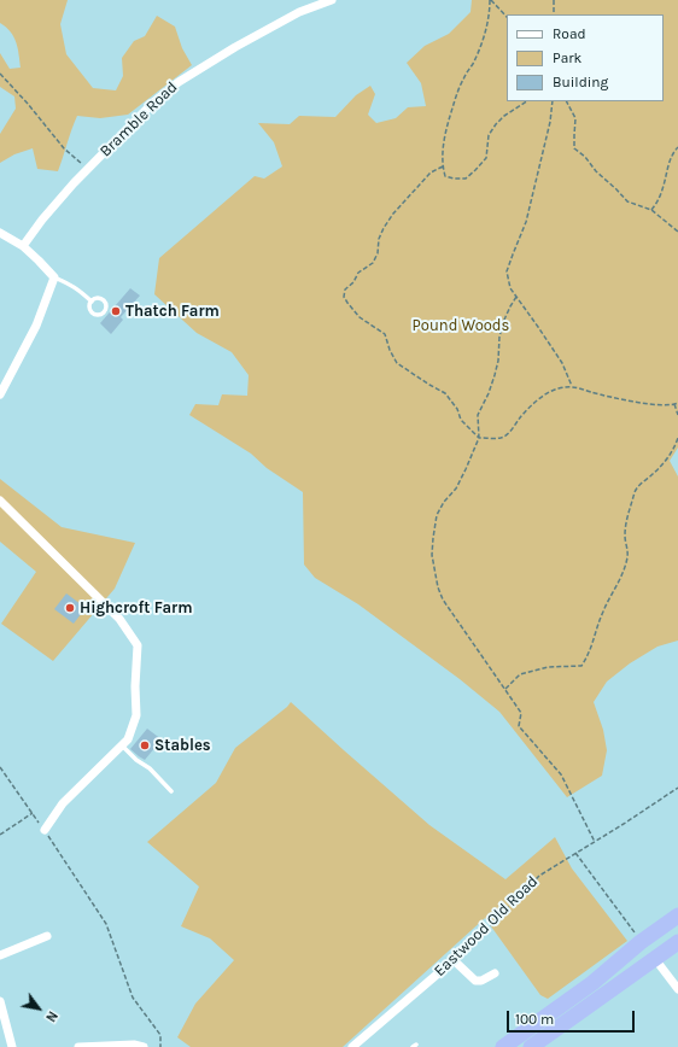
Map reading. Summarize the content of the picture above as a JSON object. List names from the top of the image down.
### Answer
{
  "streets": {
    "street": ["Bramble Road", "Eastwood Old Road"]
  },
  "parks": ["Pound Woods"],
  "places": ["Thatch Farm", "Highcroft Farm", "Stables"],
  "legend": ["Road", "Park", "Building"],
  "scale_bar": "100 m",
  "north": "bottom right"
}
